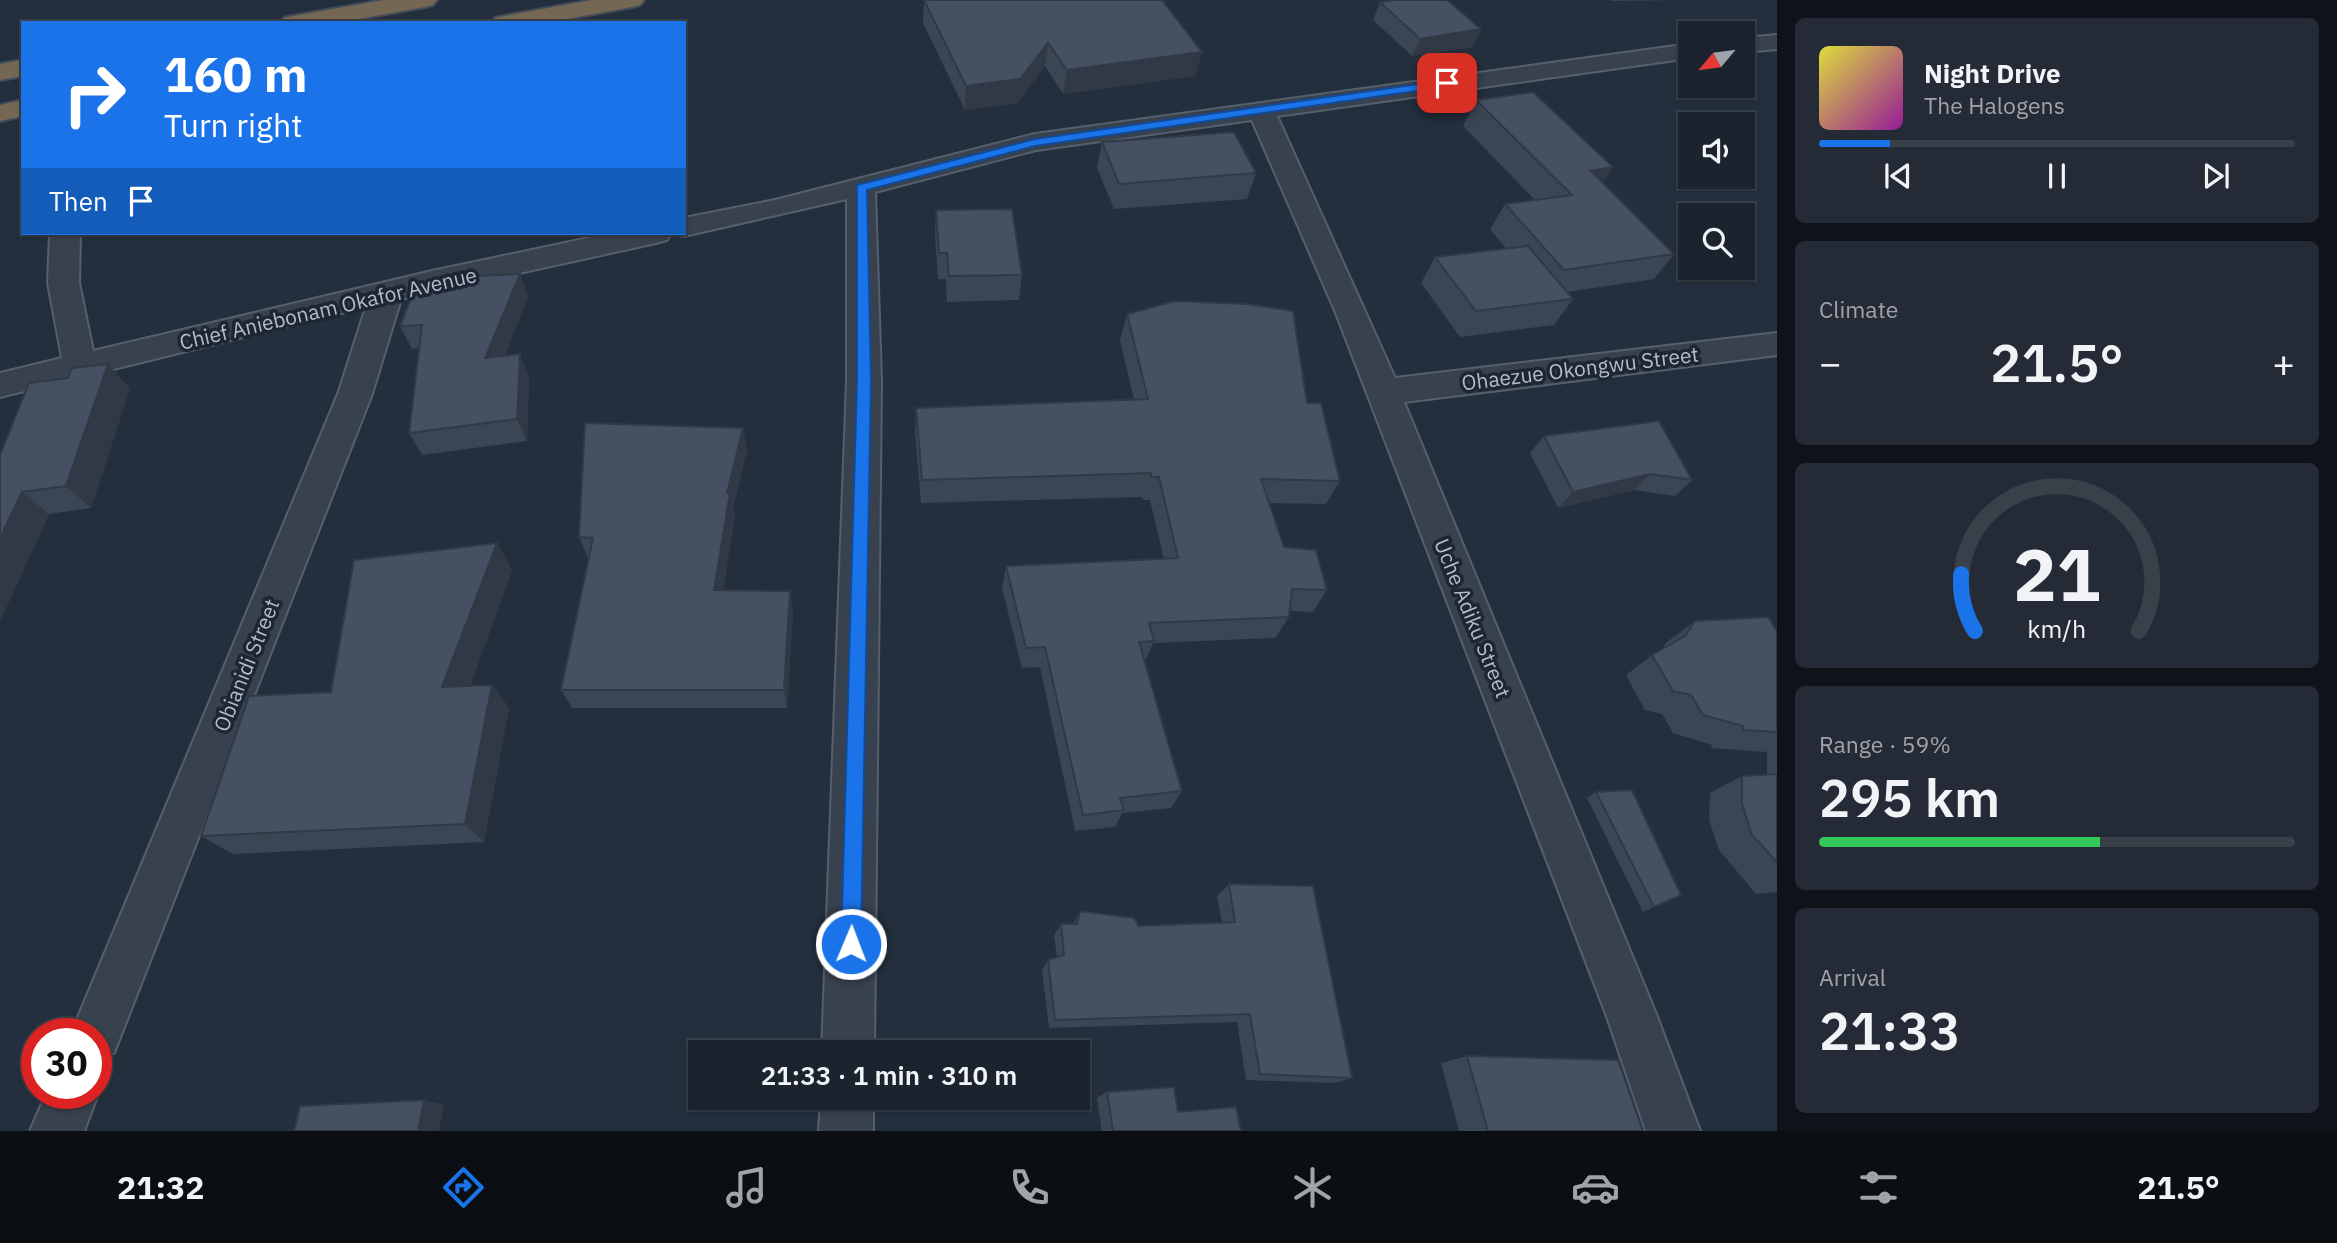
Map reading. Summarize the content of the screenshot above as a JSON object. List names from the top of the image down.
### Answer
{
  "streets": {
    "street": [
      "Chief Aniebonam Okafor Avenue",
      "Ohaezue Okongwu Street",
      "Uche Adiku Street",
      "Obianidi Street"
    ]
  },
  "crossings": [
    ["Chief Aniebonam Okafor Avenue", "Obianidi Street"],
    ["Ohaezue Okongwu Street", "Uche Adiku Street"]
  ],
  "north": "bottom left",
  "page": {
    "turn": ["160 m", "Turn right"],
    "song": ["Night Drive", "The Halogens"],
    "then": "Then",
    "tile": [
      "Climate",
      ["Range · 59%", "295 km"],
      ["Arrival", "21:33"]
    ],
    "heat": ["−", "21.5°", "+"],
    "limit": "30",
    "trip": "21:33 · 1 min · 310 m",
    "tabs": ["21:32", "21.5°"],
    "gauge": ["21", "km/h"]
  }
}
